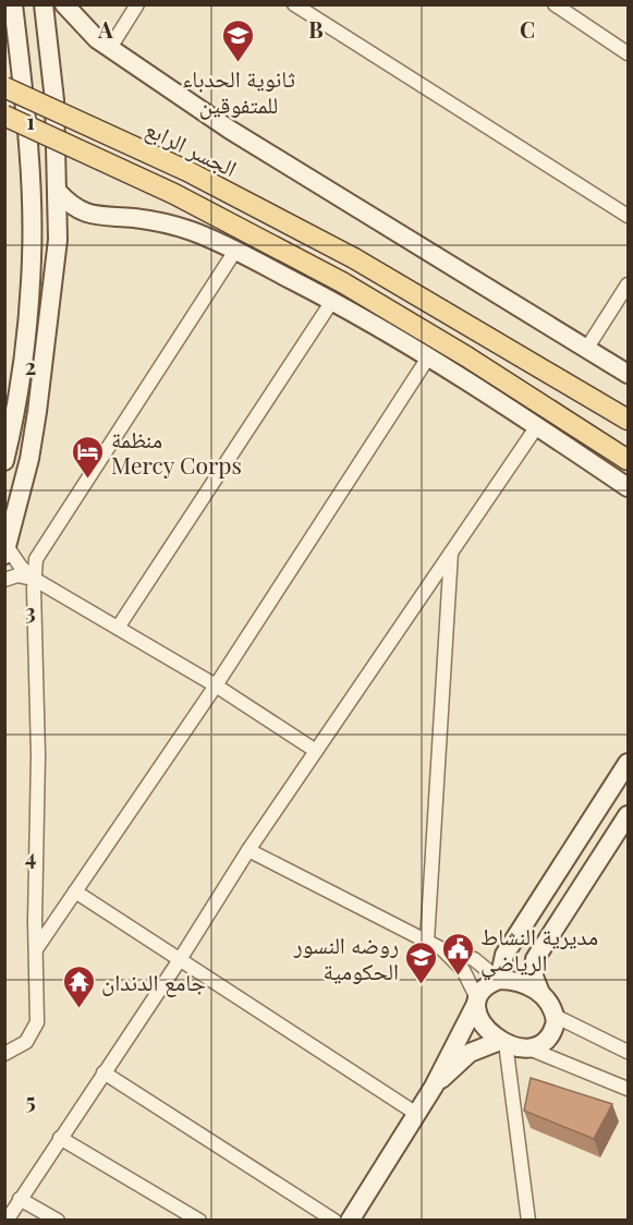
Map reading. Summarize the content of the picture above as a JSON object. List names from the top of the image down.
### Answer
{
  "streets": {
    "main road": ["الجسر الرابع"]
  },
  "places": {
    "school or university": ["ثانوية الحدباء للمتفوقين", "روضه النسور الحكومية"],
    "hotel": ["منظمة Mercy Corps"],
    "public building": ["مديرية النشاط الرياضي"],
    "temple": ["جامع الدندان"]
  },
  "grid": {
    "columns": ["A", "B", "C"],
    "rows": [
      "1",
      "2",
      "3",
      "4",
      "5"
    ]
  }
}
